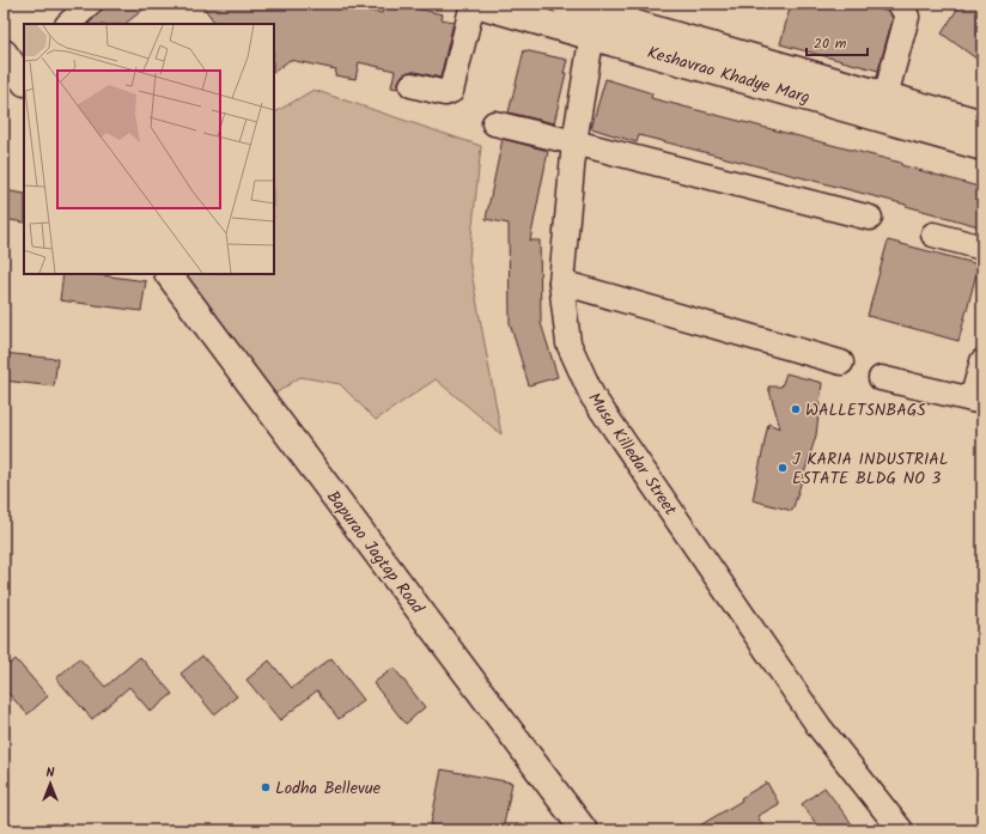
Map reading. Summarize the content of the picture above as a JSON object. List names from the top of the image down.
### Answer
{
  "streets": {
    "main road": ["Keshavrao Khadye Marg", "Bapurao Jagtap Road"],
    "street": ["Musa Killedar Street"]
  },
  "crossings": [
    ["Keshavrao Khadye Marg", "Musa Killedar Street"]
  ],
  "places": ["WALLETSNBAGS", "J KARIA INDUSTRIAL ESTATE BLDG NO 3", "Lodha Bellevue"],
  "scale_bar": "20 m",
  "north": "top"
}
